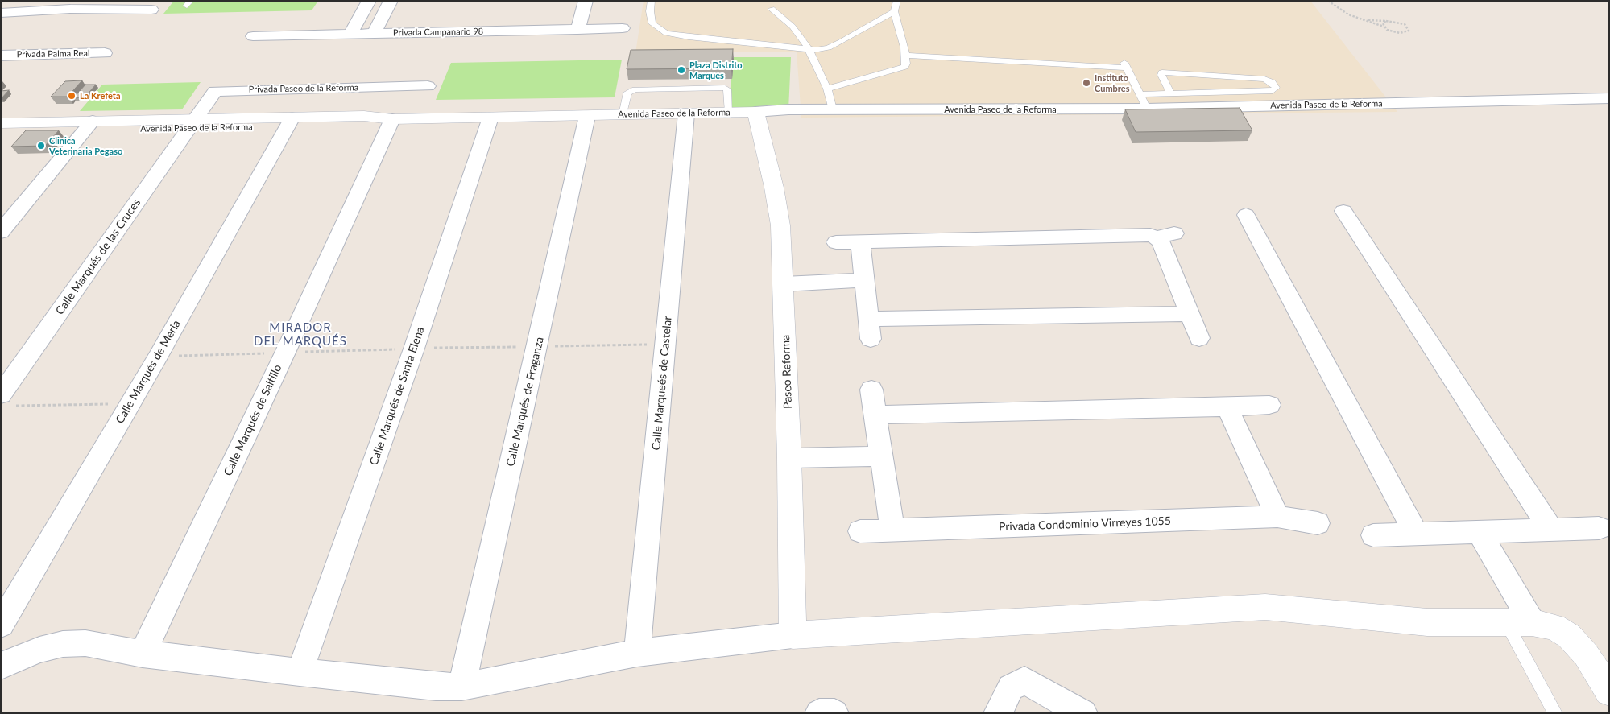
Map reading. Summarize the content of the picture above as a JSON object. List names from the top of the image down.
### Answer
{
  "streets": {
    "street": [
      "Privada Campanario 98",
      "Privada Palma Real",
      "Privada Paseo de la Reforma",
      "Avenida Paseo de la Reforma",
      "Calle Marqués de las Cruces",
      "Calle Marqués de Meria",
      "Paseo Reforma",
      "Calle Marqueés de Castelar",
      "Calle Marqués de Santa Elena",
      "Calle Marqués de Fraganza",
      "Calle Marqués de Saltillo",
      "Privada Condominio Virreyes 1055"
    ]
  },
  "crossings": [
    ["Privada Paseo de la Reforma", "Avenida Paseo de la Reforma"],
    ["Privada Paseo de la Reforma", "Calle Marqués de las Cruces"],
    ["Avenida Paseo de la Reforma", "Calle Marqués de las Cruces"],
    ["Avenida Paseo de la Reforma", "Calle Marqués de Meria"],
    ["Avenida Paseo de la Reforma", "Paseo Reforma"],
    ["Avenida Paseo de la Reforma", "Calle Marqueés de Castelar"],
    ["Avenida Paseo de la Reforma", "Calle Marqués de Santa Elena"],
    ["Avenida Paseo de la Reforma", "Calle Marqués de Fraganza"],
    ["Avenida Paseo de la Reforma", "Calle Marqués de Saltillo"]
  ],
  "districts": ["MIRADOR DEL MARQUÉS"],
  "places": [
    "Plaza Distrito Marques",
    "Instituto Cumbres",
    "La Krefeta",
    "Clinica Veterinaria Pegaso"
  ]
}
